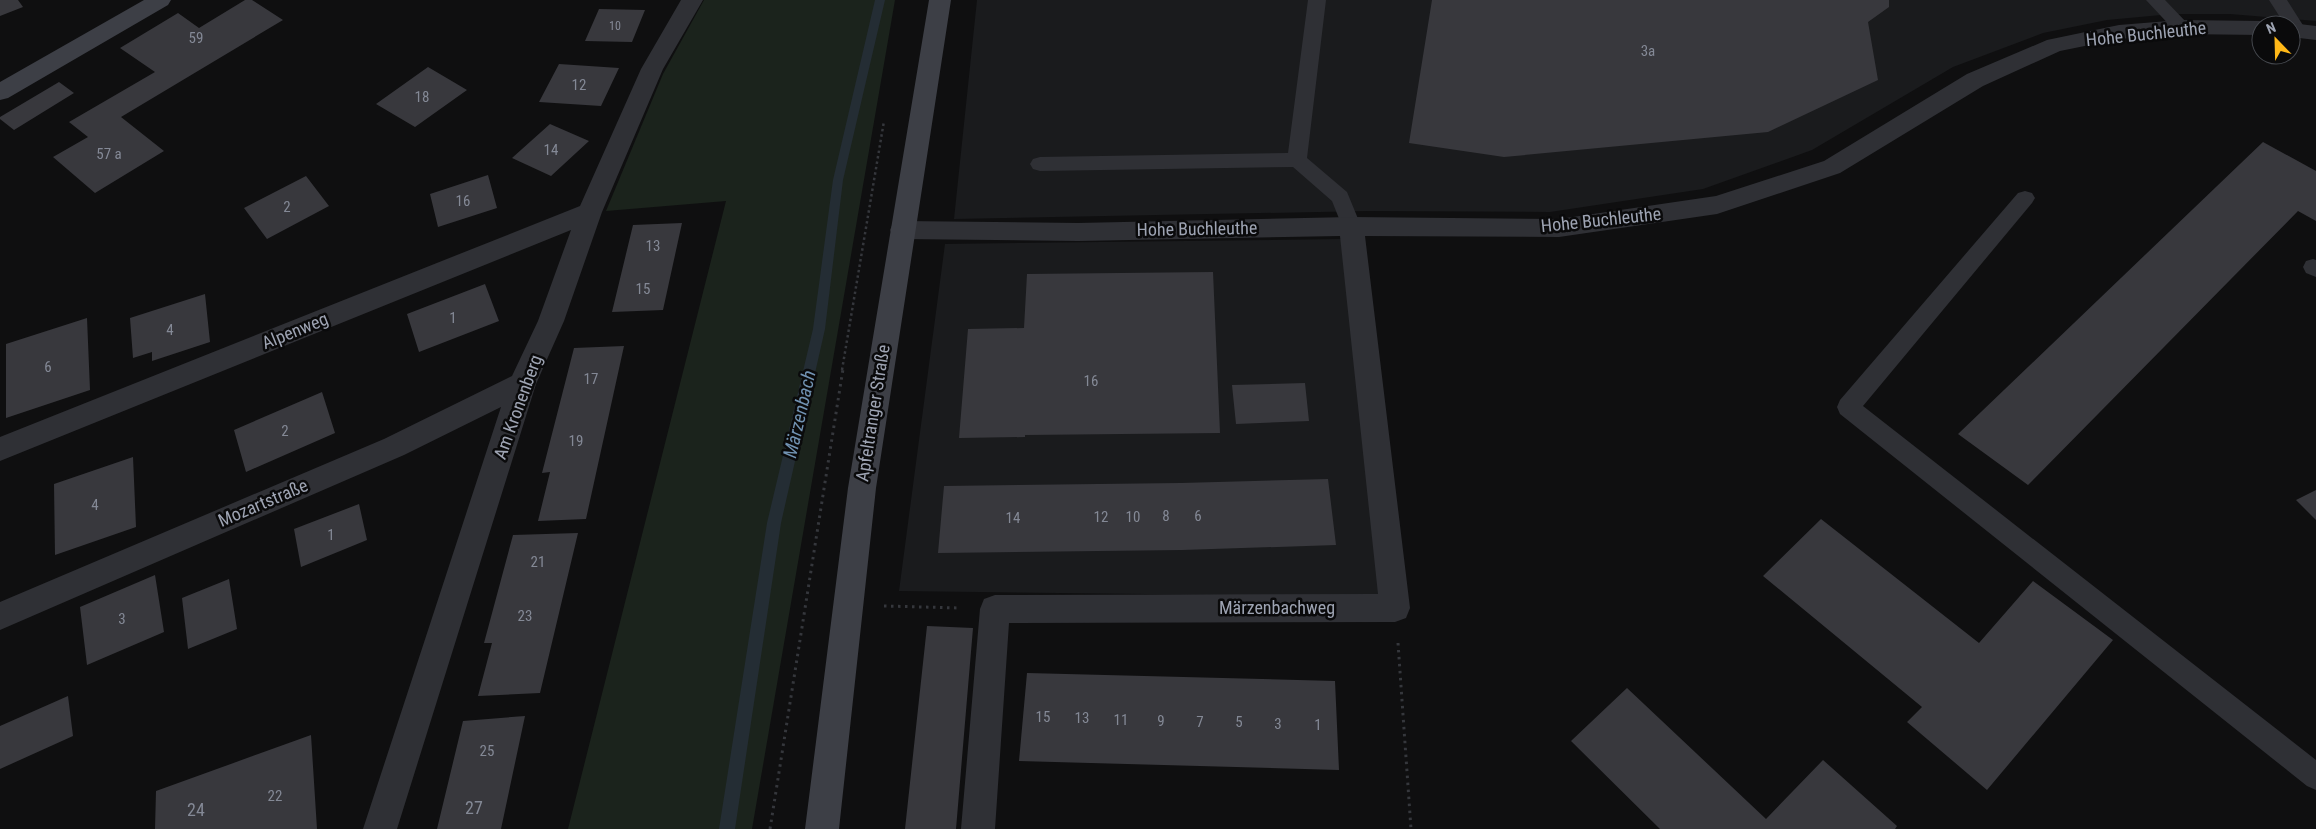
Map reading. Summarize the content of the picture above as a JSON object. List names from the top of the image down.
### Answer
{
  "streets": {
    "street": [
      "Hohe Buchleuthe",
      "Alpenweg",
      "Am Kronenberg",
      "Apfeltranger Straße",
      "Mozartstraße",
      "Märzenbachweg"
    ]
  },
  "crossings": [
    ["Hohe Buchleuthe", "Apfeltranger Straße"],
    ["Alpenweg", "Am Kronenberg"],
    ["Am Kronenberg", "Mozartstraße"]
  ],
  "water": ["Märzenbach"],
  "house_numbers": [
    "10",
    "59",
    "3a",
    "12",
    "18",
    "14",
    "57 a",
    "16",
    "2",
    "13",
    "15",
    "1",
    "4",
    "6",
    "17",
    "16",
    "2",
    "19",
    "4",
    "8",
    "6",
    "12",
    "10",
    "14",
    "1",
    "21",
    "23",
    "3",
    "15",
    "13",
    "11",
    "9",
    "7",
    "5",
    "3",
    "1",
    "25",
    "22",
    "27",
    "24"
  ],
  "north": "top left"
}
